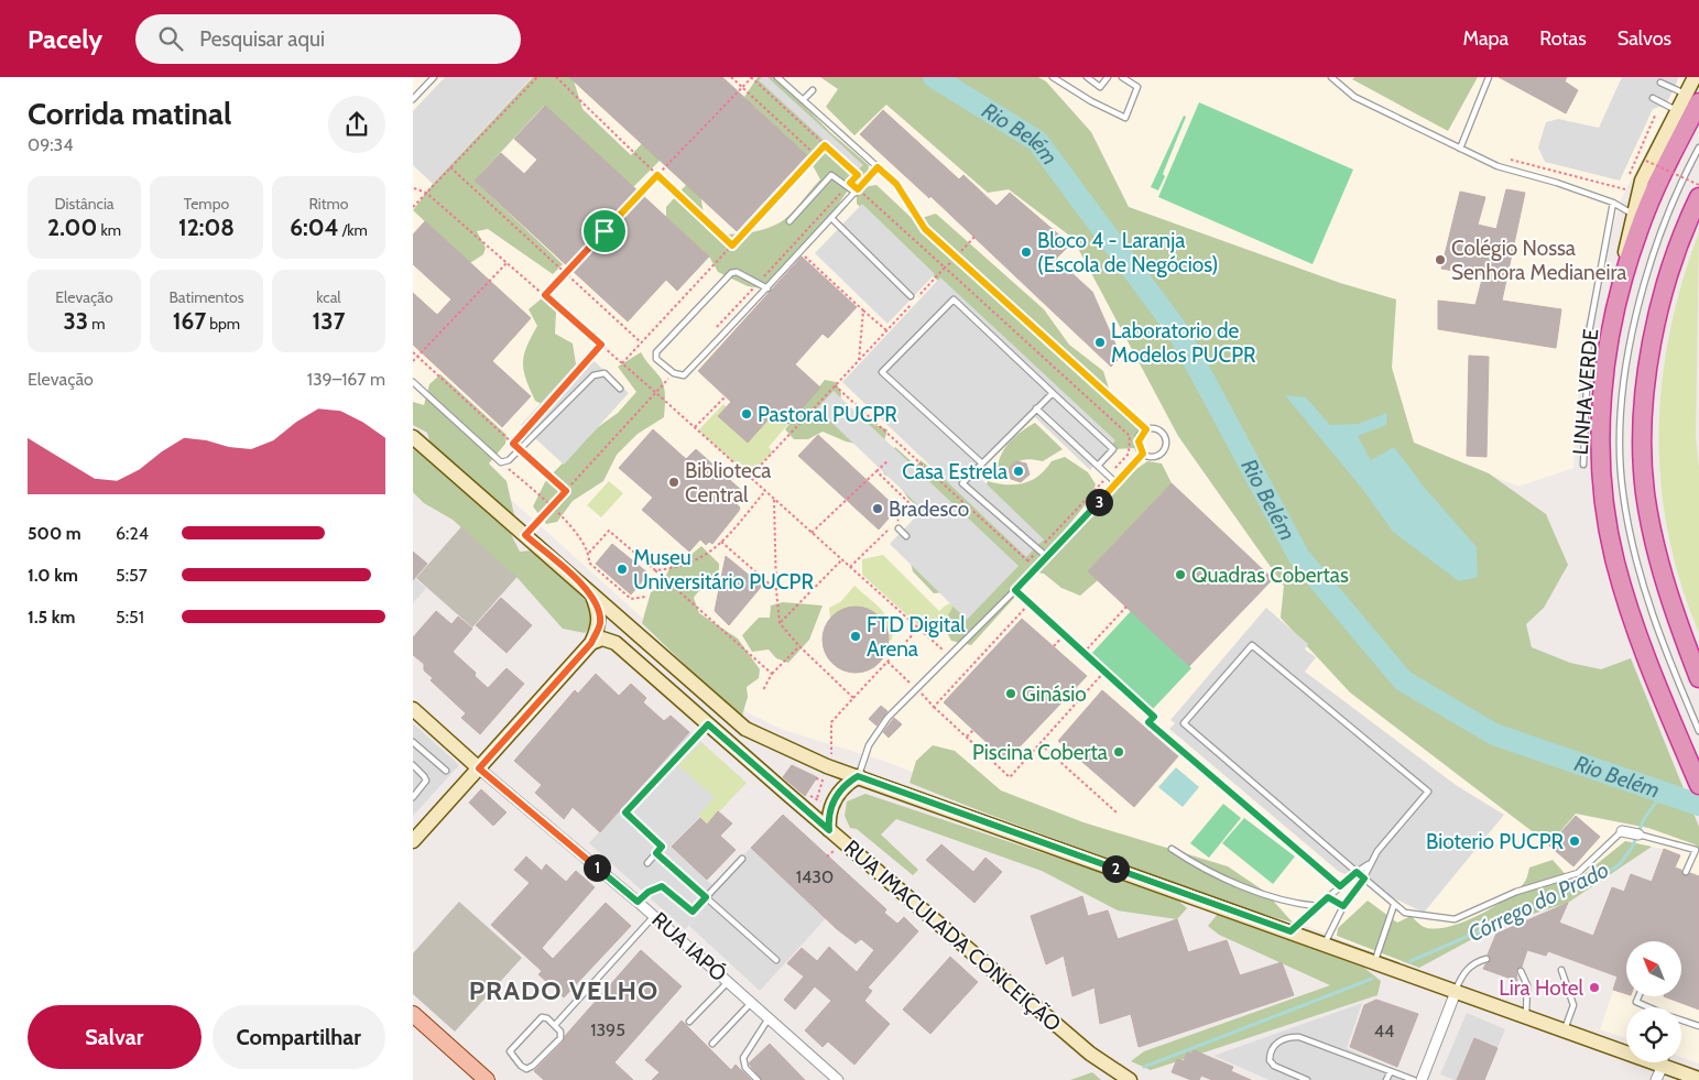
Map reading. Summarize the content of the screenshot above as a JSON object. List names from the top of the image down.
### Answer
{
  "streets": {
    "highway": ["LINHA VERDE"],
    "main road": ["RUA IMACULADA CONCEIÇÃO", "RUA IAPÓ"]
  },
  "districts": ["PRADO VELHO"],
  "water": ["Rio Belém", "Córrego do Prado"],
  "places": [
    "Bloco 4 - Laranja (Escola de Negócios)",
    "Colégio Nossa Senhora Medianeira",
    "Laboratorio de Modelos PUCPR",
    "Pastoral PUCPR",
    "Casa Estrela",
    "Biblioteca Central",
    "Bradesco",
    "Museu Universitário PUCPR",
    "Quadras Cobertas",
    "FTD Digital Arena",
    "Ginásio",
    "Piscina Coberta",
    "Bioterio PUCPR",
    "Lira Hotel"
  ],
  "house_numbers": ["1430", "1395", "44"],
  "north": "top left",
  "page": {
    "header": "Pacely",
    "search": "Pesquisar aqui",
    "nav": ["Mapa", "Rotas", "Salvos"],
    "heading": ["Corrida matinal", "09:34"],
    "stats": [
      ["Distância", "2.00 km"],
      ["Tempo", "12:08"],
      ["Ritmo", "6:04 /km"],
      ["Elevação", "33 m"],
      ["Batimentos", "167 bpm"],
      ["kcal", "137"]
    ],
    "chart": ["Elevação", "139–167 m"],
    "pins": ["3", "1", "2"],
    "list": [
      {
        "name": "500 m",
        "note": "6:24"
      },
      {
        "name": "1.0 km",
        "note": "5:57"
      },
      {
        "name": "1.5 km",
        "note": "5:51"
      }
    ],
    "buttons": ["Salvar", "Compartilhar"]
  }
}
